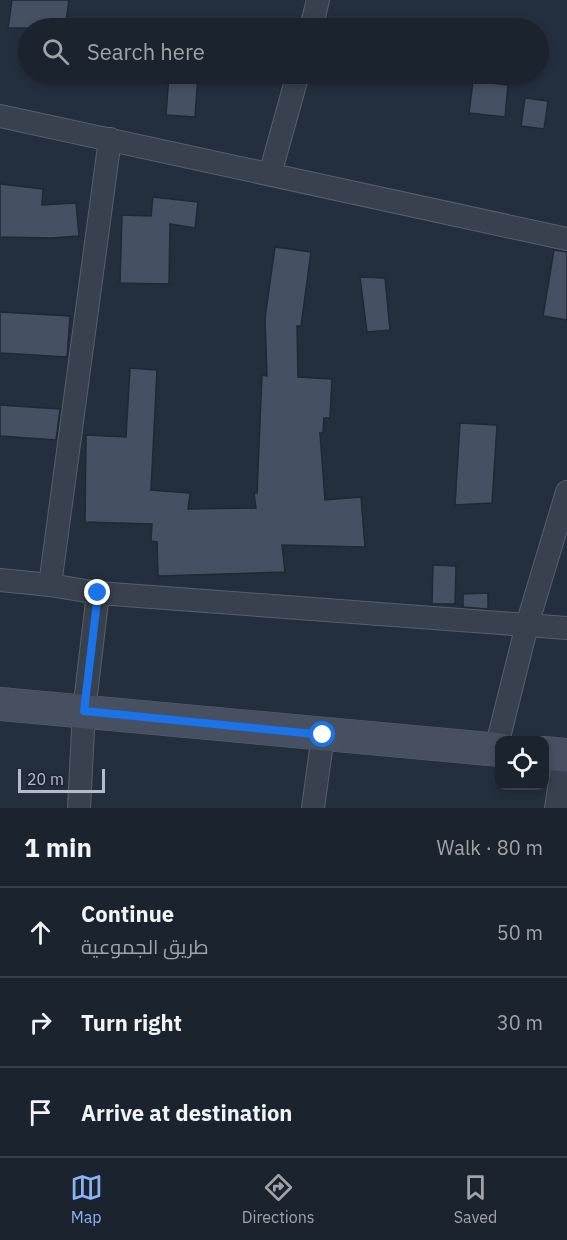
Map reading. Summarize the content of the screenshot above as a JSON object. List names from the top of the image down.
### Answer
{
  "scale_bar": "20 m",
  "page": {
    "search": "Search here",
    "scale": "20 m",
    "heading": ["1 min", "Walk · 80 m"],
    "list": [
      ["Continue", "طريق الجموعية", "50 m"],
      ["Turn right", "30 m"],
      "Arrive at destination"
    ],
    "nav": ["Map", "Directions", "Saved"]
  }
}
